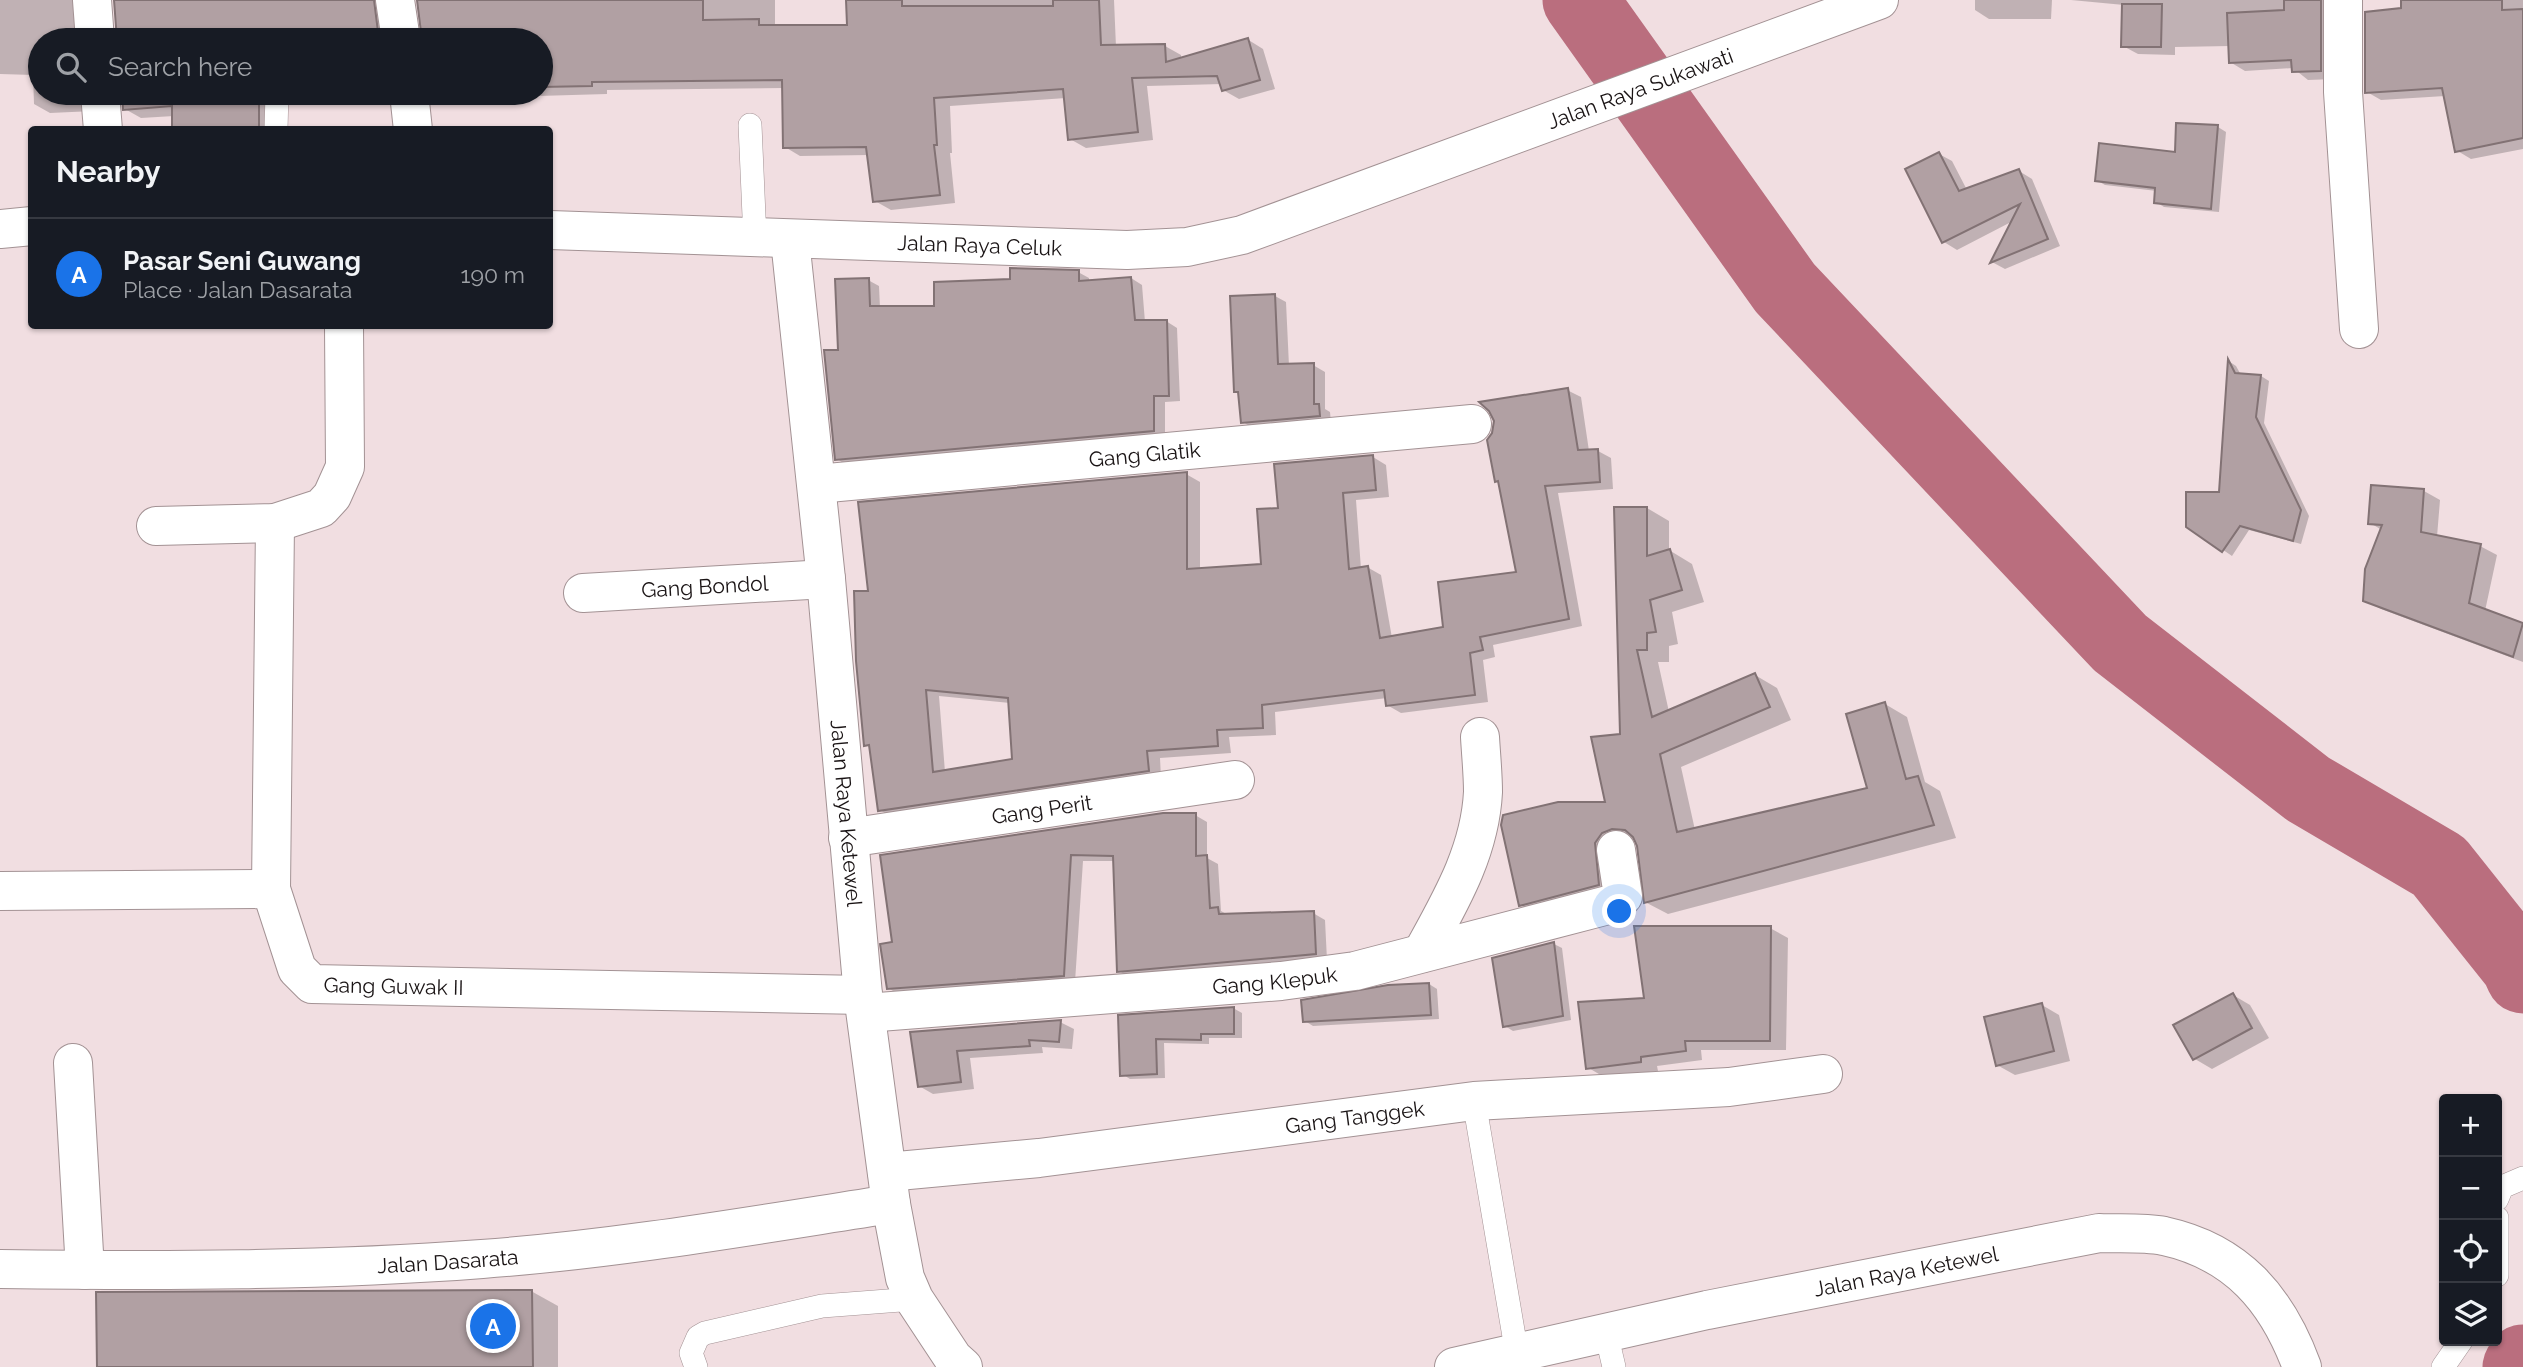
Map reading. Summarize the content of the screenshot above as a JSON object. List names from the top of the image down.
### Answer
{
  "streets": {
    "main road": [
      "Jalan Raya Sukawati",
      "Jalan Raya Celuk",
      "Gang Glatik",
      "Gang Bondol",
      "Gang Perit",
      "Jalan Raya Ketewel",
      "Gang Klepuk",
      "Gang Guwak II",
      "Gang Tanggek",
      "Jalan Dasarata"
    ]
  },
  "crossings": [
    ["Jalan Raya Sukawati", "Jalan Raya Celuk"],
    ["Jalan Raya Celuk", "Jalan Raya Ketewel"],
    ["Gang Glatik", "Jalan Raya Ketewel"],
    ["Gang Bondol", "Jalan Raya Ketewel"],
    ["Gang Perit", "Jalan Raya Ketewel"],
    ["Jalan Raya Ketewel", "Gang Klepuk"],
    ["Jalan Raya Ketewel", "Gang Guwak II"],
    ["Jalan Raya Ketewel", "Gang Tanggek"],
    ["Jalan Raya Ketewel", "Jalan Dasarata"],
    ["Gang Klepuk", "Gang Guwak II"],
    ["Gang Tanggek", "Jalan Dasarata"]
  ],
  "page": {
    "search": "Search here",
    "heading": "Nearby",
    "list": [
      {
        "mark": "A",
        "name": "Pasar Seni Guwang",
        "note": "Place · Jalan Dasarata",
        "value": "190 m"
      }
    ],
    "map_buttons": ["+", "−"],
    "pins": "A"
  }
}
